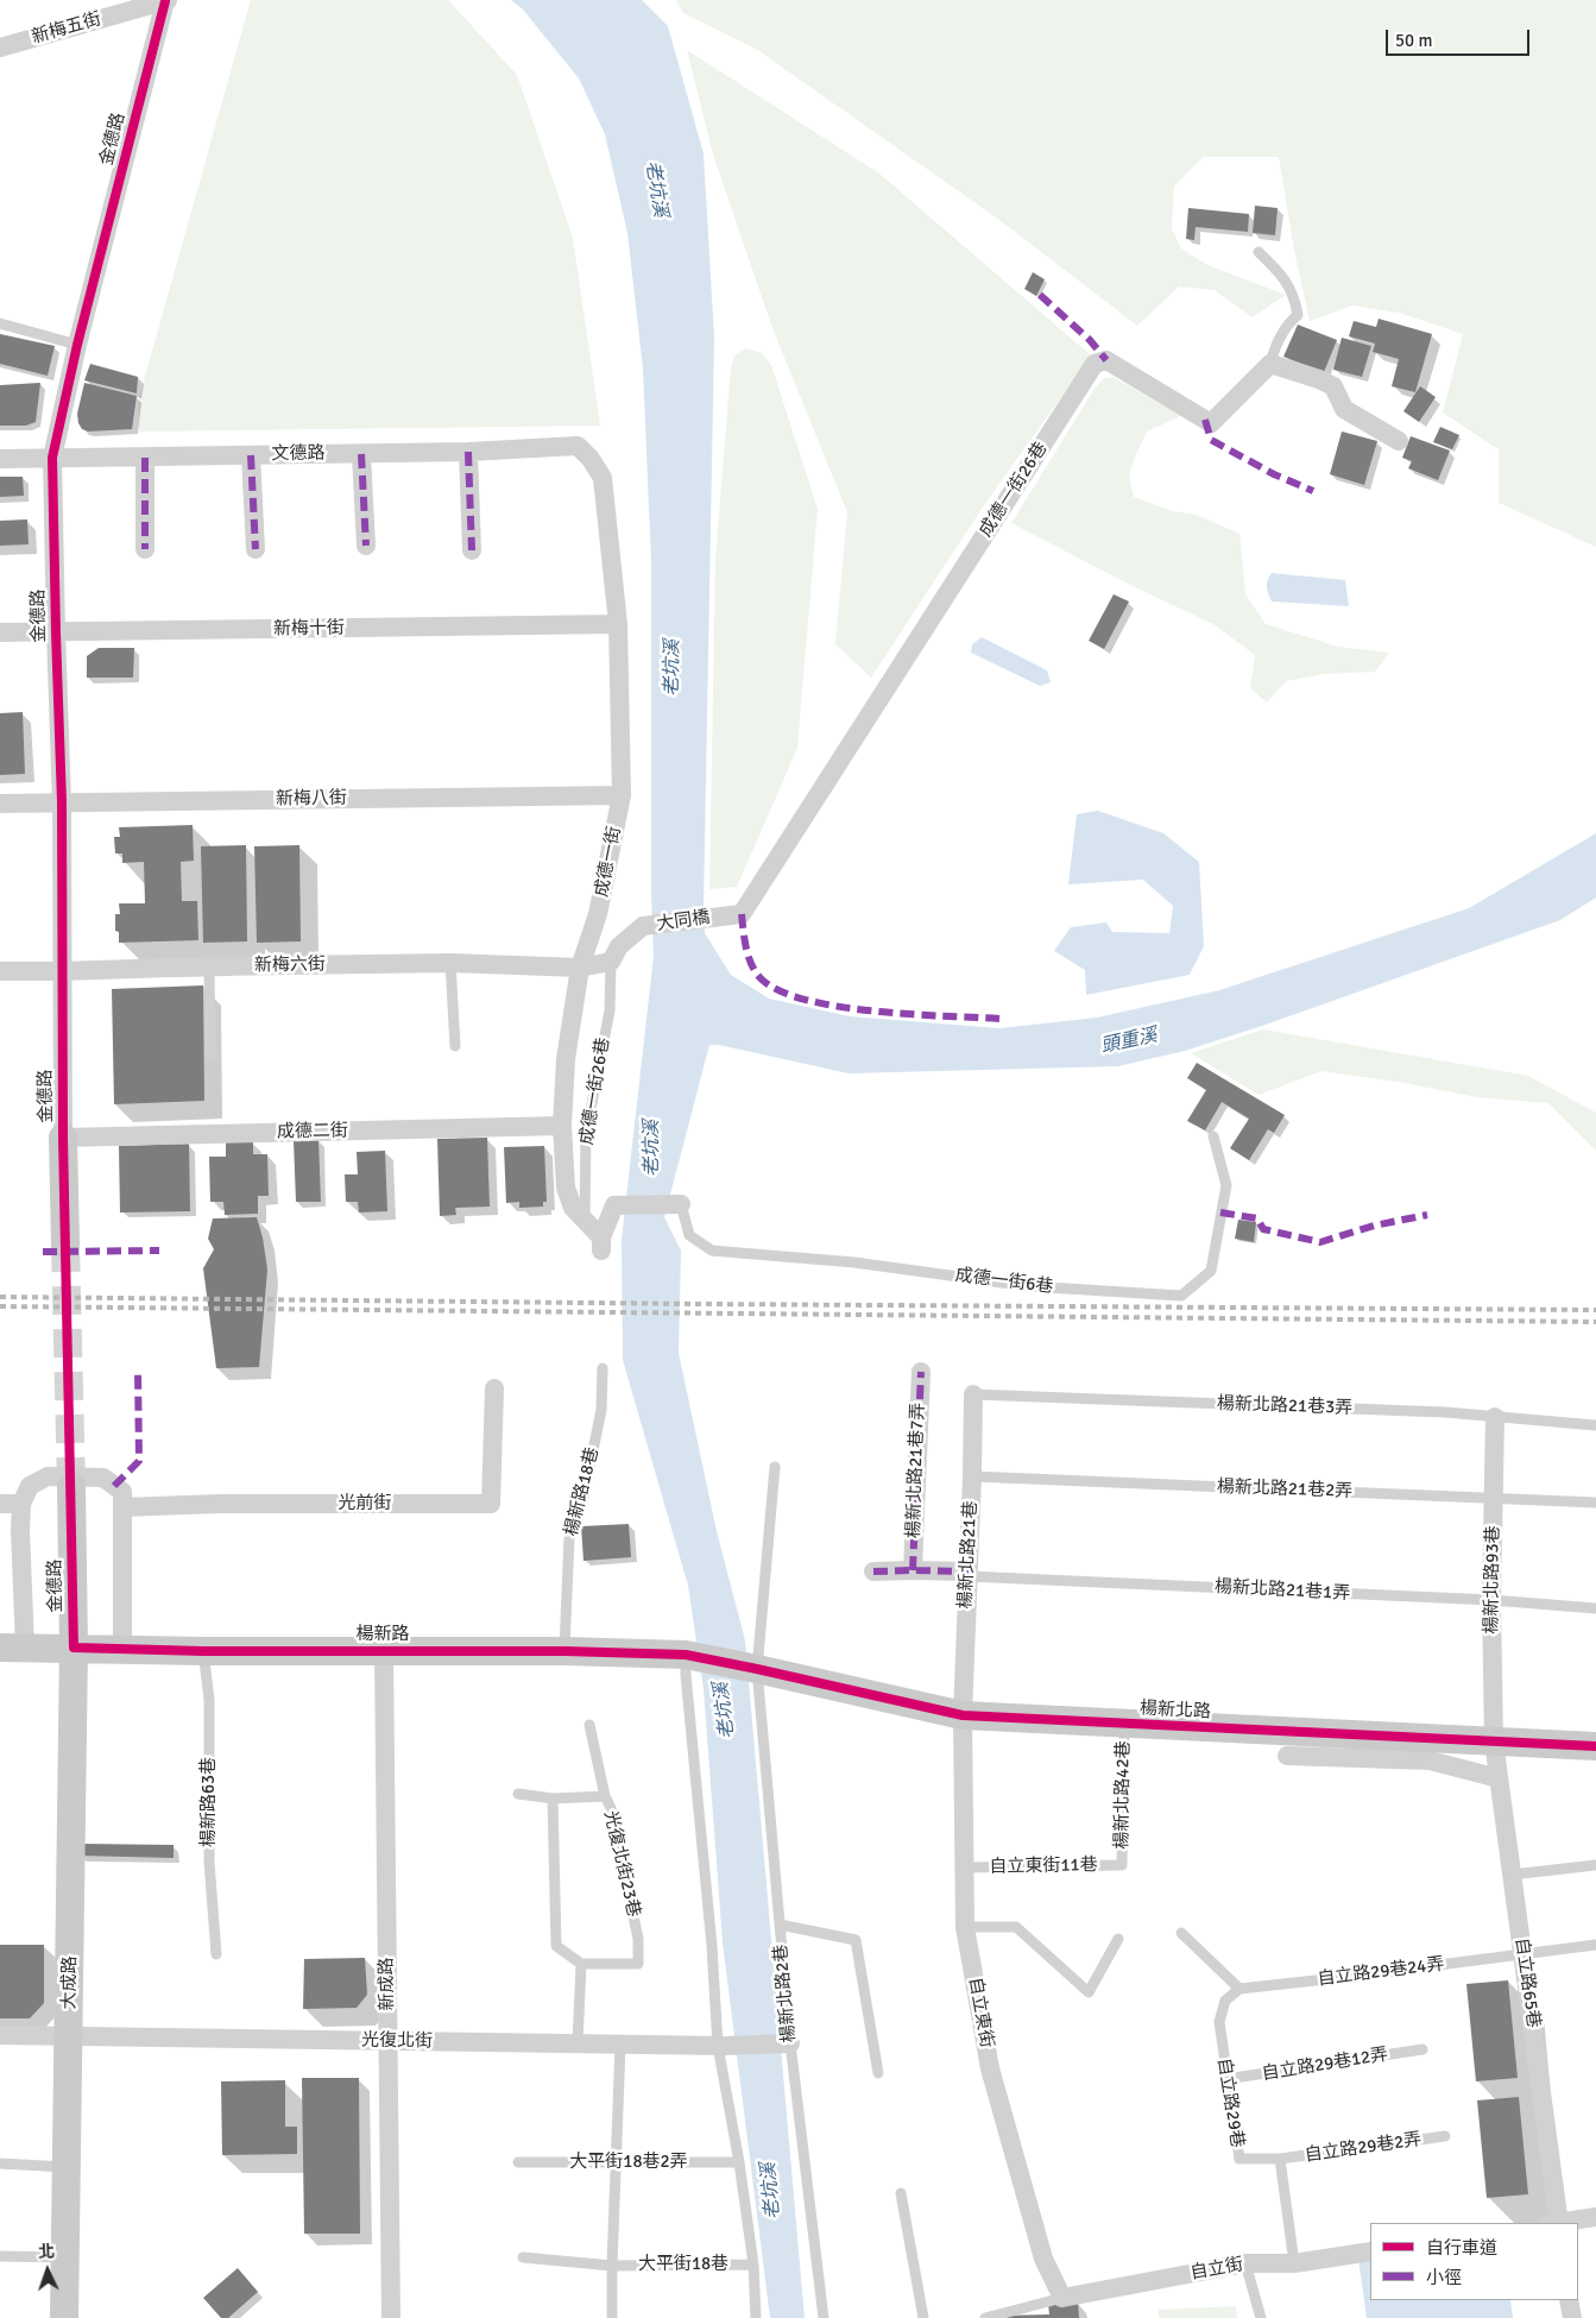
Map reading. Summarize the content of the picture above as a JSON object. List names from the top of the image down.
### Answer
{
  "streets": {
    "street": [
      "新梅五街",
      "金德路",
      "文德路",
      "成德一街26巷",
      "新梅十街",
      "新梅八街",
      "成德一街",
      "大同橋",
      "新梅六街",
      "成德二街",
      "楊新北路21巷7弄",
      "光前街",
      "楊新北路21巷",
      "楊新北路93巷",
      "楊新路",
      "楊新北路",
      "大成路",
      "自立路65巷",
      "新成路",
      "自立東街",
      "光復北街",
      "自立街"
    ],
    "lane": [
      "成德一街6巷",
      "楊新北路21巷3弄",
      "楊新北路21巷2弄",
      "楊新路18巷",
      "楊新北路21巷1弄",
      "楊新北路42巷",
      "楊新路63巷",
      "光復北街23巷",
      "自立東街11巷",
      "自立路29巷24弄",
      "楊新北路2巷",
      "自立路29巷12弄",
      "自立路29巷",
      "自立路29巷2弄",
      "大平街18巷2弄",
      "大平街18巷"
    ]
  },
  "crossings": [
    ["新梅五街", "金德路"],
    ["金德路", "文德路"],
    ["金德路", "新梅十街"],
    ["金德路", "新梅八街"],
    ["金德路", "新梅六街"],
    ["金德路", "成德二街"],
    ["金德路", "楊新路"],
    ["金德路", "大成路"],
    ["文德路", "成德一街"],
    ["成德一街26巷", "成德一街"],
    ["成德一街26巷", "大同橋"],
    ["新梅十街", "成德一街"],
    ["新梅八街", "成德一街"],
    ["成德一街", "新梅六街"],
    ["成德一街", "成德二街"],
    ["成德一街", "成德一街6巷"],
    ["楊新北路21巷3弄", "楊新北路21巷"],
    ["楊新北路21巷3弄", "楊新北路93巷"],
    ["楊新北路21巷2弄", "楊新北路21巷"],
    ["楊新北路21巷2弄", "楊新北路93巷"],
    ["楊新路18巷", "楊新路"],
    ["楊新北路21巷", "楊新北路21巷1弄"],
    ["楊新北路21巷", "楊新北路"],
    ["楊新北路21巷", "自立東街"],
    ["楊新北路93巷", "楊新北路21巷1弄"],
    ["楊新北路93巷", "楊新北路"],
    ["楊新北路93巷", "自立路65巷"],
    ["楊新路", "楊新北路"],
    ["楊新路", "楊新路63巷"],
    ["楊新路", "大成路"],
    ["楊新路", "新成路"],
    ["楊新路", "楊新北路2巷"],
    ["楊新北路", "楊新北路42巷"],
    ["楊新北路", "自立路65巷"],
    ["楊新北路", "楊新北路2巷"],
    ["楊新北路", "自立東街"],
    ["楊新北路42巷", "自立東街11巷"],
    ["自立東街11巷", "自立東街"],
    ["自立路29巷24弄", "自立路65巷"],
    ["自立路29巷24弄", "自立路29巷"],
    ["大成路", "光復北街"],
    ["新成路", "光復北街"],
    ["楊新北路2巷", "光復北街"],
    ["自立東街", "自立街"],
    ["光復北街", "大平街18巷"],
    ["自立路29巷12弄", "自立路29巷"],
    ["自立路29巷", "自立路29巷2弄"],
    ["大平街18巷2弄", "大平街18巷"]
  ],
  "water": ["老坑溪", "頭重溪"],
  "legend": ["自行車道", "小徑"],
  "scale_bar": "50 m",
  "north": "top"
}
